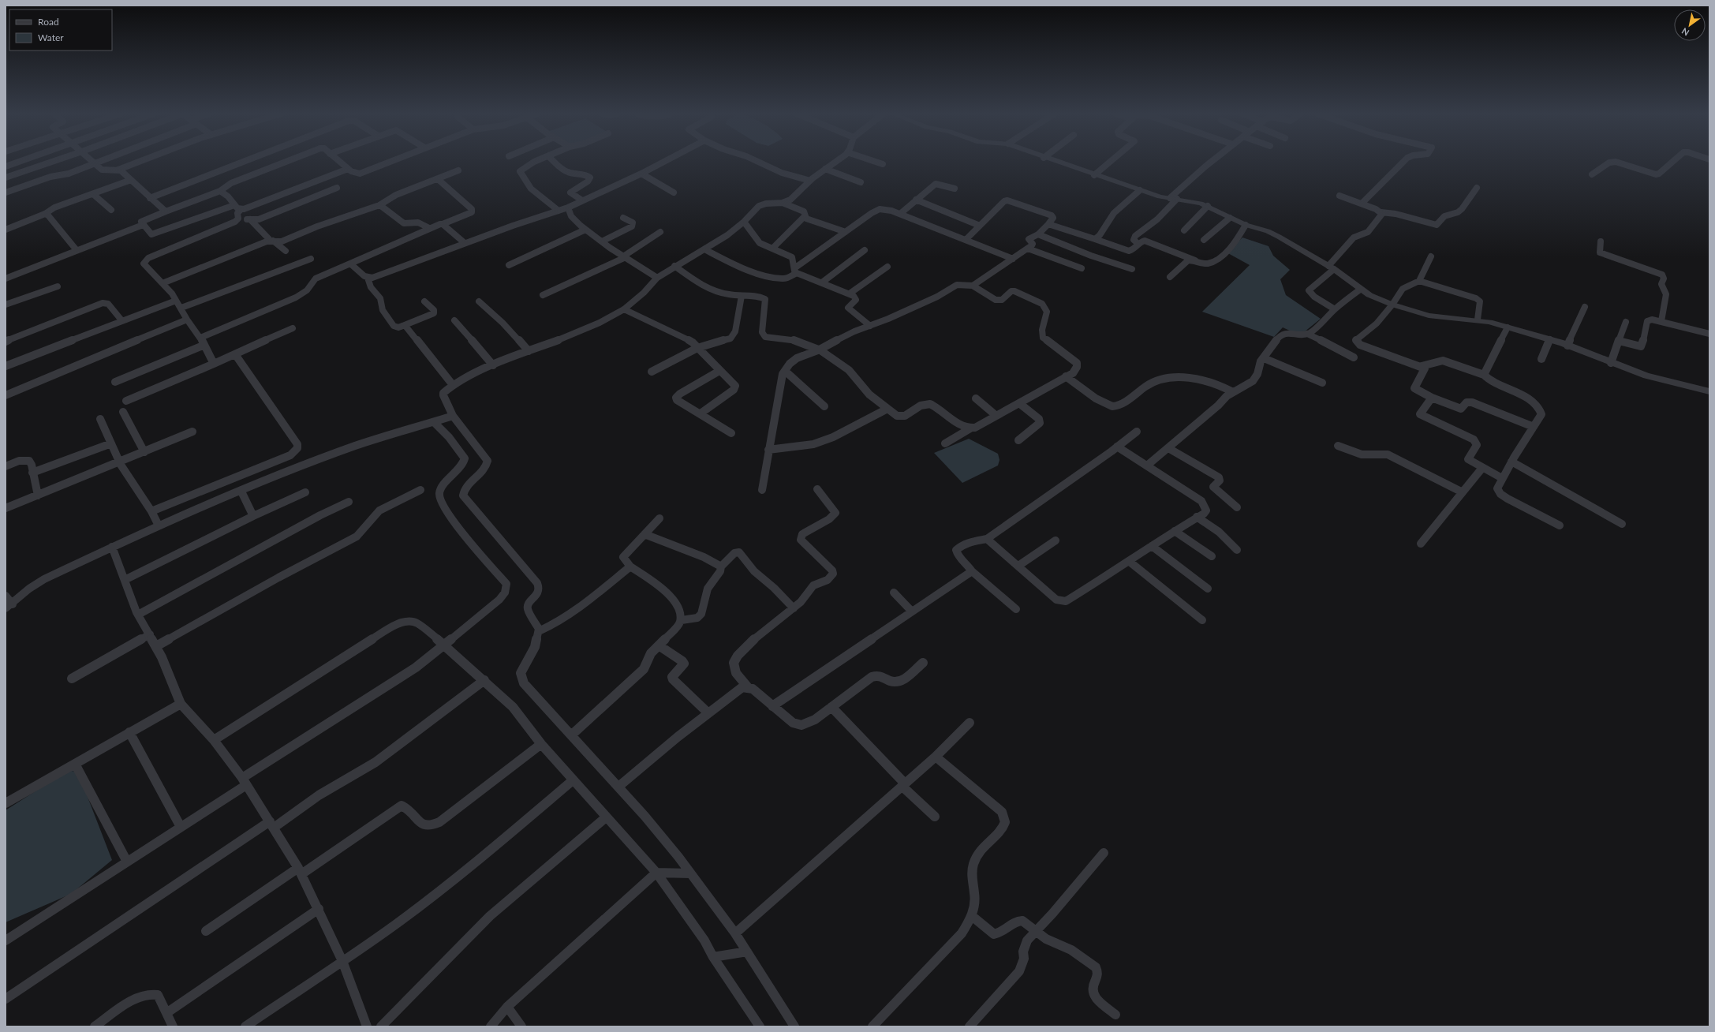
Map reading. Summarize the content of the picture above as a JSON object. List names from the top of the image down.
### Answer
{
  "legend": ["Road", "Water"],
  "north": "bottom left"
}
